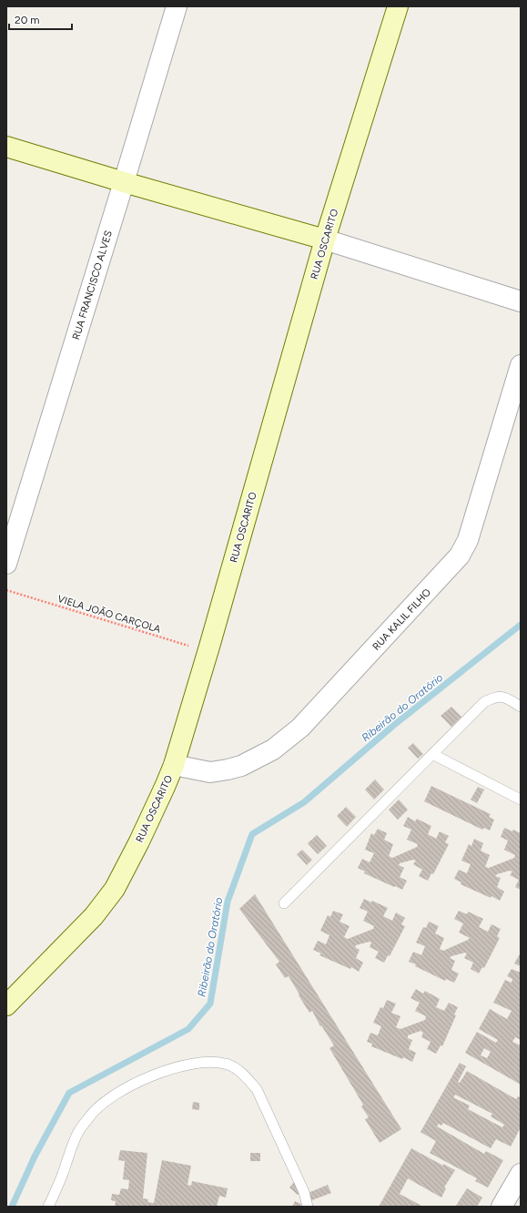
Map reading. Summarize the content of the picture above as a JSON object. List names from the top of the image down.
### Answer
{
  "streets": {
    "main road": ["RUA OSCARITO"],
    "street": ["RUA FRANCISCO ALVES", "RUA KALIL FILHO"],
    "path": ["VIELA JOÃO CARÇOLA"]
  },
  "crossings": [
    ["RUA OSCARITO", "VIELA JOÃO CARÇOLA"],
    ["RUA OSCARITO", "RUA KALIL FILHO"]
  ],
  "water": ["Ribeirão do Oratório"],
  "scale_bar": "20 m"
}
